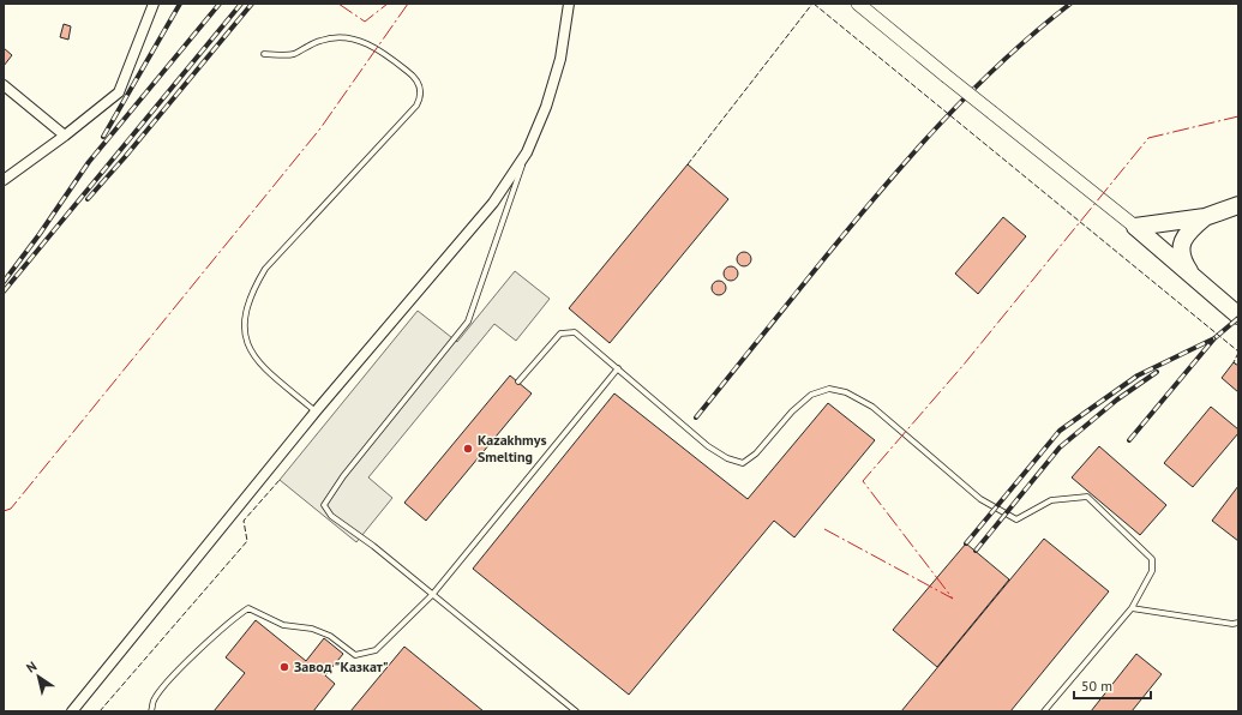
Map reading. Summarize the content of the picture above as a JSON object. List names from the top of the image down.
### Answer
{
  "places": ["Kazakhmys Smelting", "Завод \"Казкат\""],
  "scale_bar": "50 m",
  "north": "top left"
}
